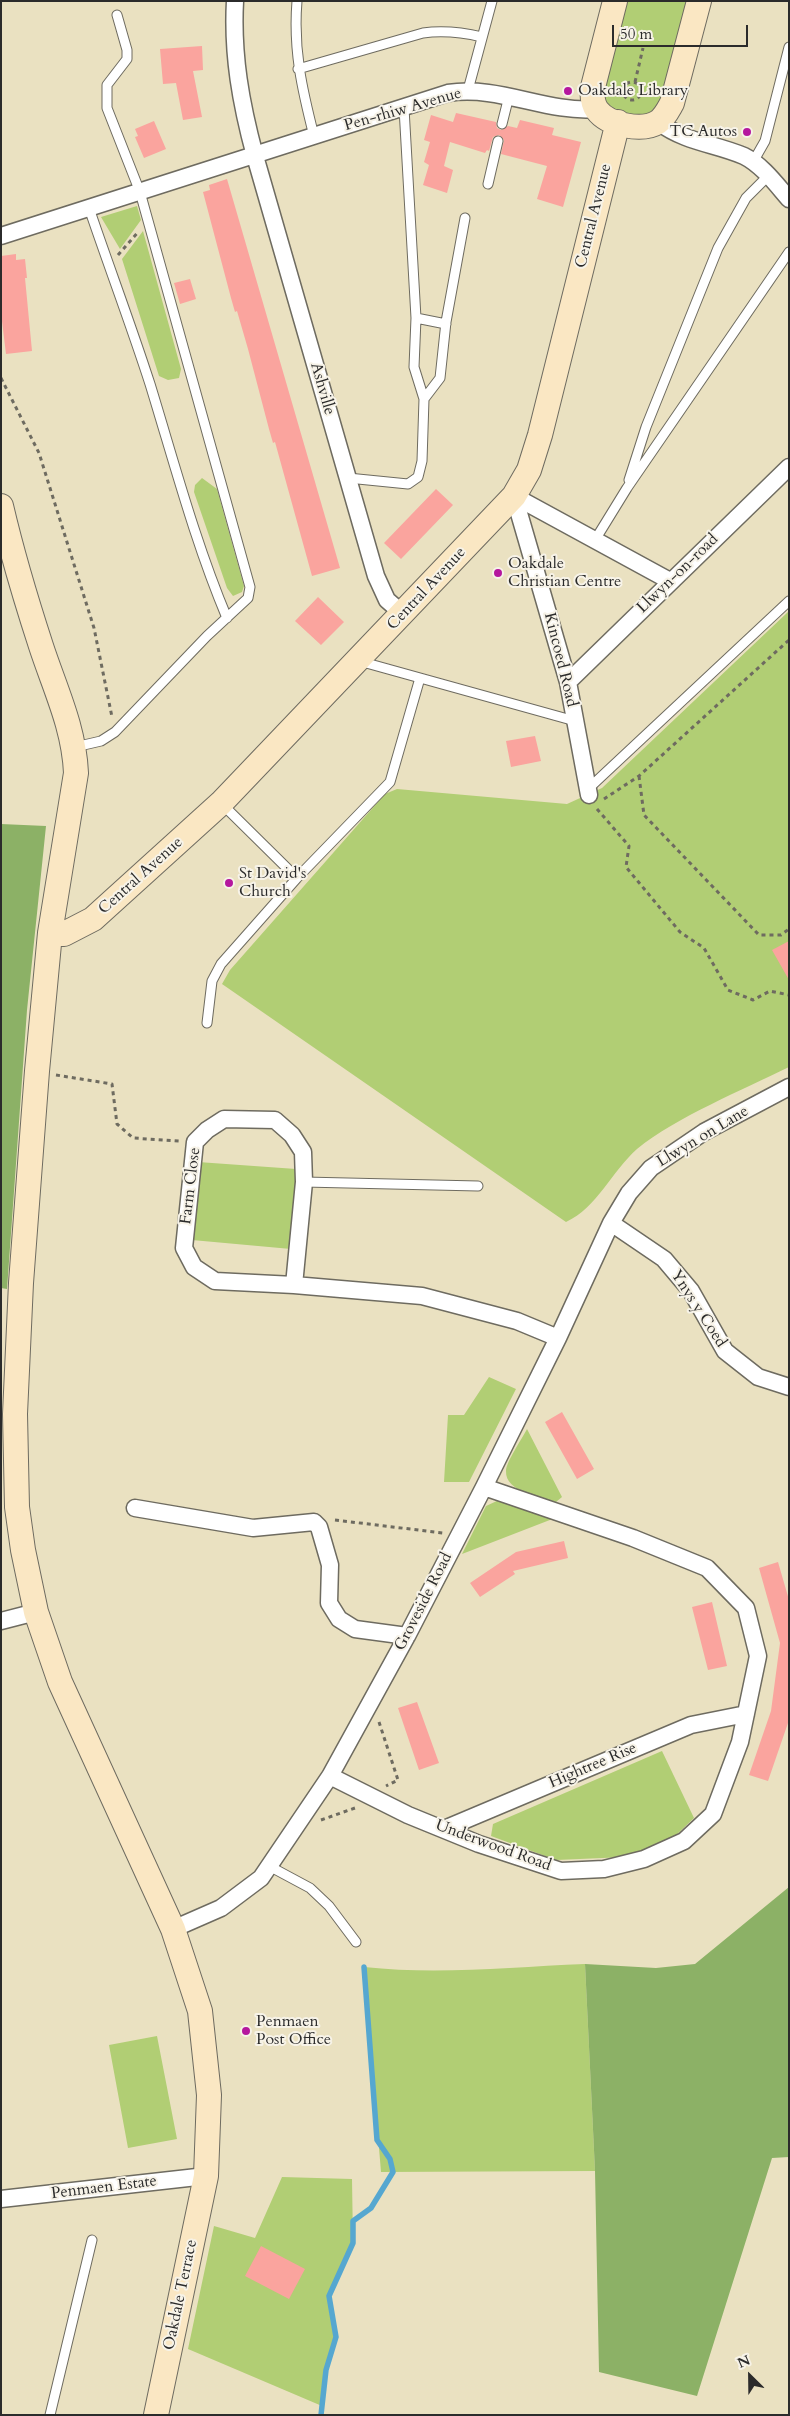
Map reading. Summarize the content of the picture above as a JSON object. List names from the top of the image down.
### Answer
{
  "streets": {
    "street": [
      "Pen-rhiw Avenue",
      "Central Avenue",
      "Ashville",
      "Llwyn-on-road",
      "Kincoed Road",
      "Llwyn on Lane",
      "Farm Close",
      "Ynys y Coed",
      "Groveside Road",
      "Hightree Rise",
      "Underwood Road",
      "Penmaen Estate",
      "Oakdale Terrace"
    ]
  },
  "crossings": [
    ["Pen-rhiw Avenue", "Ashville"],
    ["Central Avenue", "Ashville"],
    ["Central Avenue", "Kincoed Road"],
    ["Central Avenue", "Oakdale Terrace"],
    ["Llwyn-on-road", "Kincoed Road"],
    ["Llwyn on Lane", "Ynys y Coed"],
    ["Llwyn on Lane", "Groveside Road"],
    ["Farm Close", "Groveside Road"],
    ["Ynys y Coed", "Groveside Road"],
    ["Groveside Road", "Underwood Road"],
    ["Groveside Road", "Oakdale Terrace"],
    ["Hightree Rise", "Underwood Road"],
    ["Penmaen Estate", "Oakdale Terrace"]
  ],
  "places": [
    "Oakdale Library",
    "TC Autos",
    "Oakdale Christian Centre",
    "St David's Church",
    "Penmaen Post Office"
  ],
  "scale_bar": "50 m",
  "north": "top left"
}
